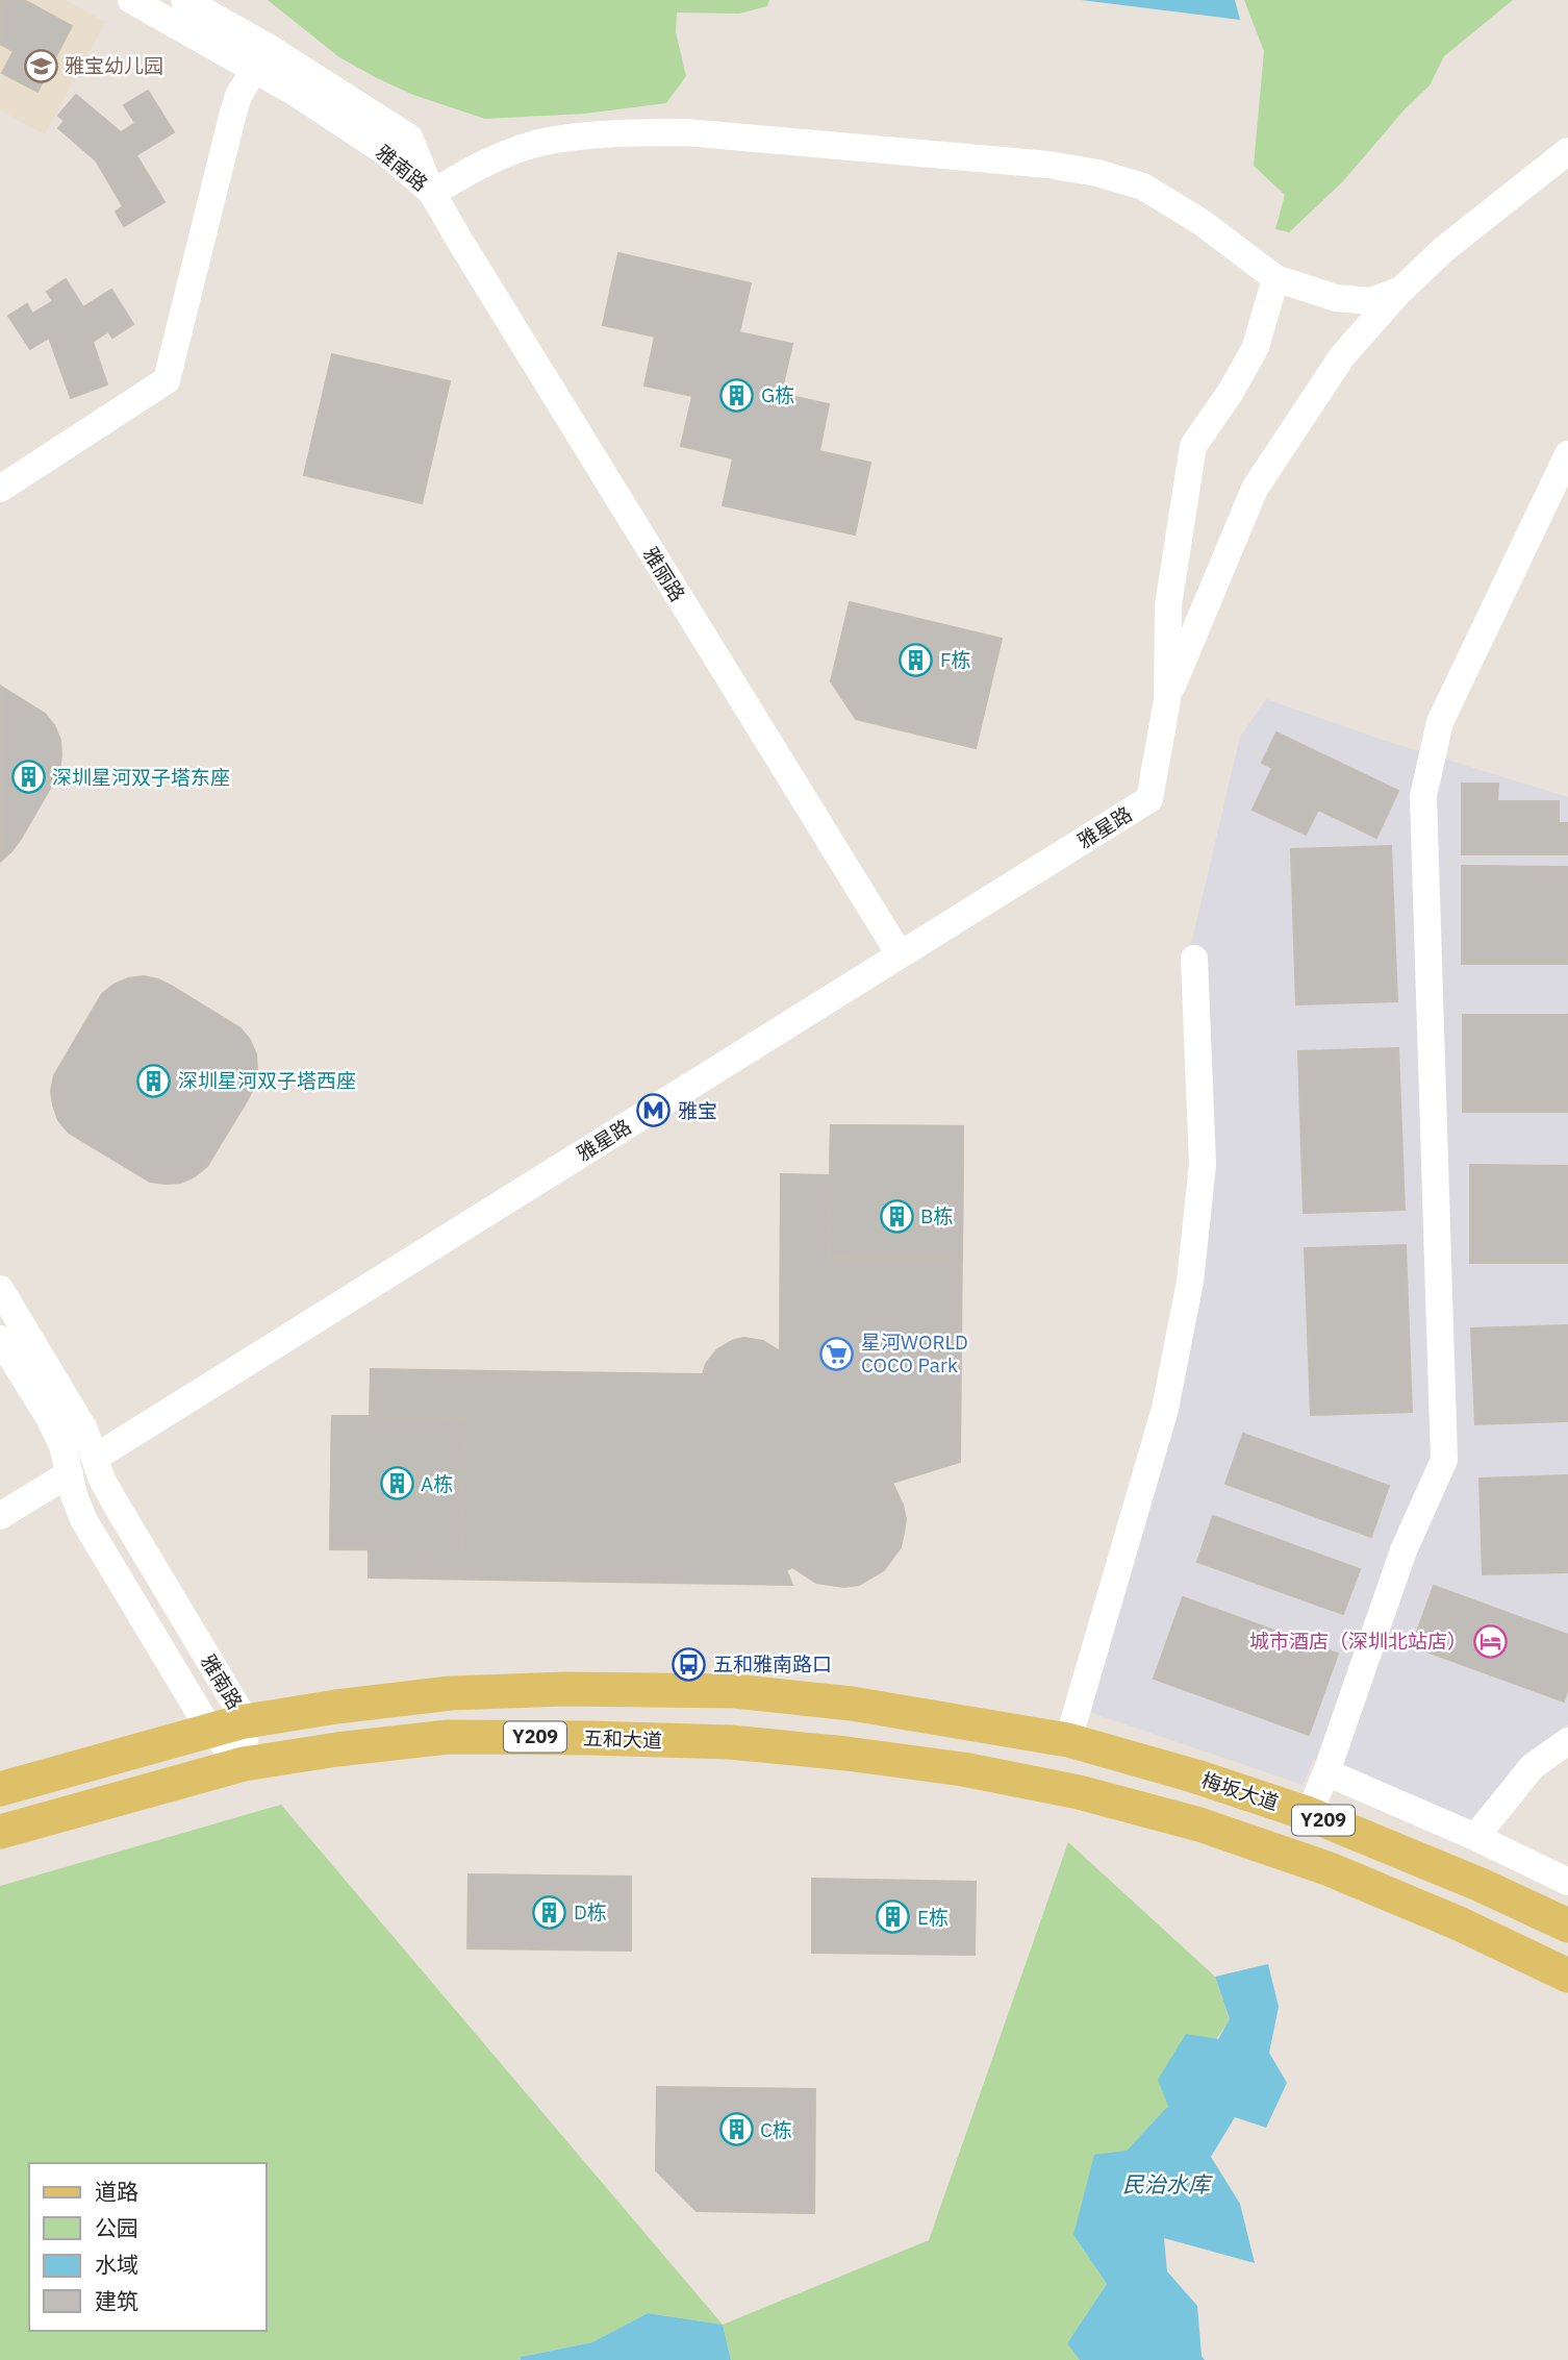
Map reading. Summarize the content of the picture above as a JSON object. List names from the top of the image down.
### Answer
{
  "streets": {
    "main road": ["Y209", "五和大道", "梅坂大道"],
    "street": ["雅南路", "雅丽路", "雅星路"]
  },
  "crossings": [
    ["雅南路", "雅丽路"],
    ["雅南路", "雅星路"],
    ["雅南路", "Y209"],
    ["雅南路", "五和大道"],
    ["雅丽路", "雅星路"],
    ["Y209", "梅坂大道"]
  ],
  "water": ["民治水库"],
  "places": {
    "school or university": ["雅宝幼儿园"],
    "building": [
      "G栋",
      "F栋",
      "深圳星河双子塔东座",
      "深圳星河双子塔西座",
      "B栋",
      "A栋",
      "D栋",
      "E栋",
      "C栋"
    ],
    "metro station": ["雅宝"],
    "supermarket": ["星河WORLD COCO Park"],
    "hotel": ["城市酒店（深圳北站店）"],
    "bus stop": ["五和雅南路口"]
  },
  "legend": [
    "道路",
    "公园",
    "水域",
    "建筑"
  ]
}
